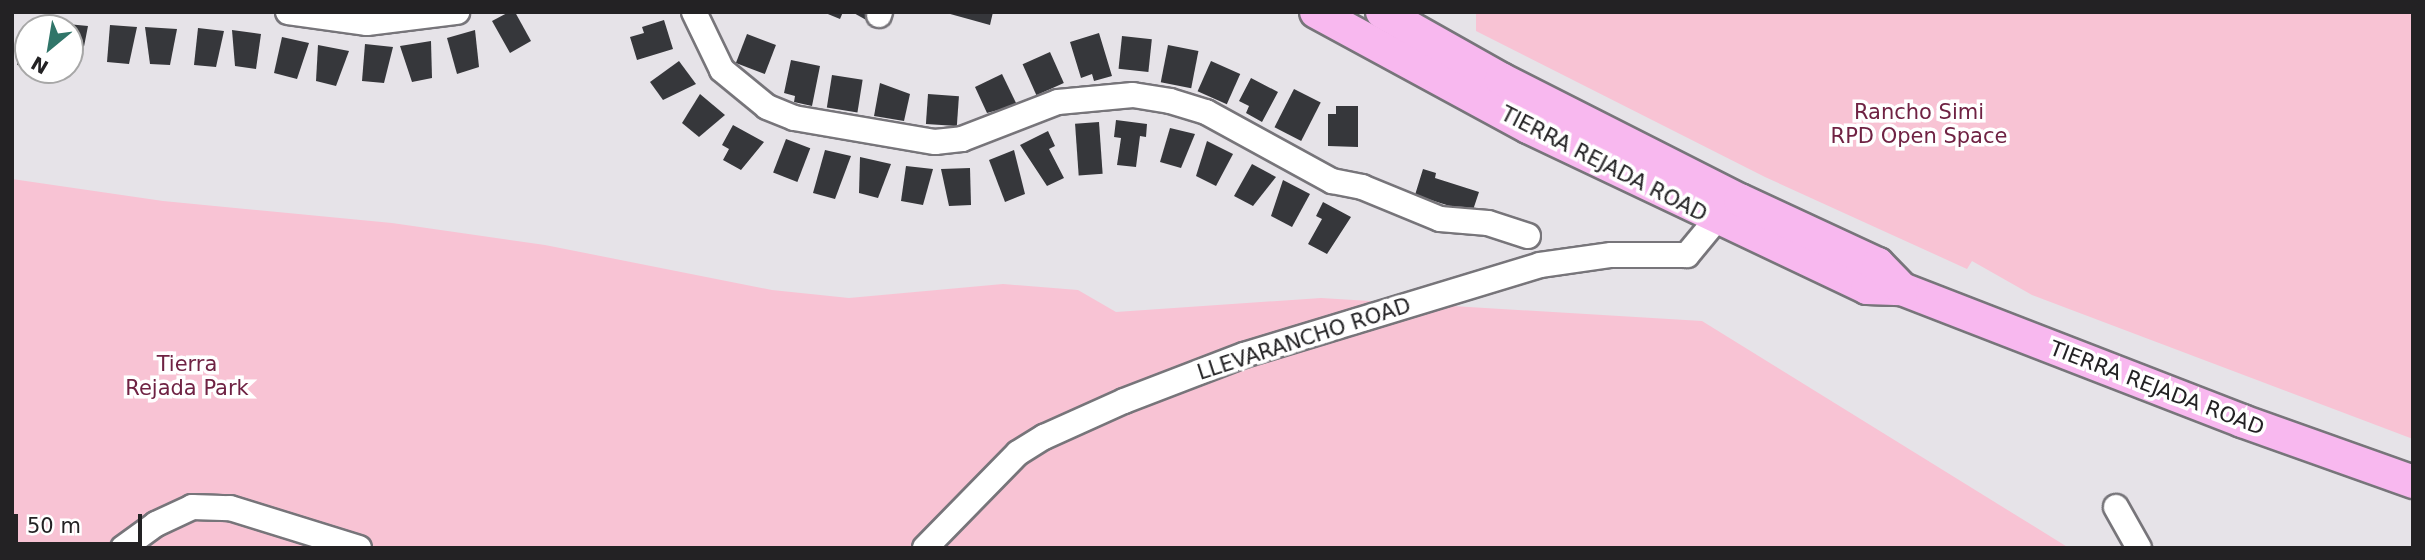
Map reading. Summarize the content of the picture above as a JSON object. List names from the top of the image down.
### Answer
{
  "streets": {
    "main road": ["TIERRA REJADA ROAD"],
    "street": ["LLEVARANCHO ROAD"]
  },
  "crossings": [
    ["TIERRA REJADA ROAD", "LLEVARANCHO ROAD"]
  ],
  "parks": ["Rancho Simi RPD Open Space", "Tierra Rejada Park"],
  "scale_bar": "50 m",
  "north": "bottom left"
}
